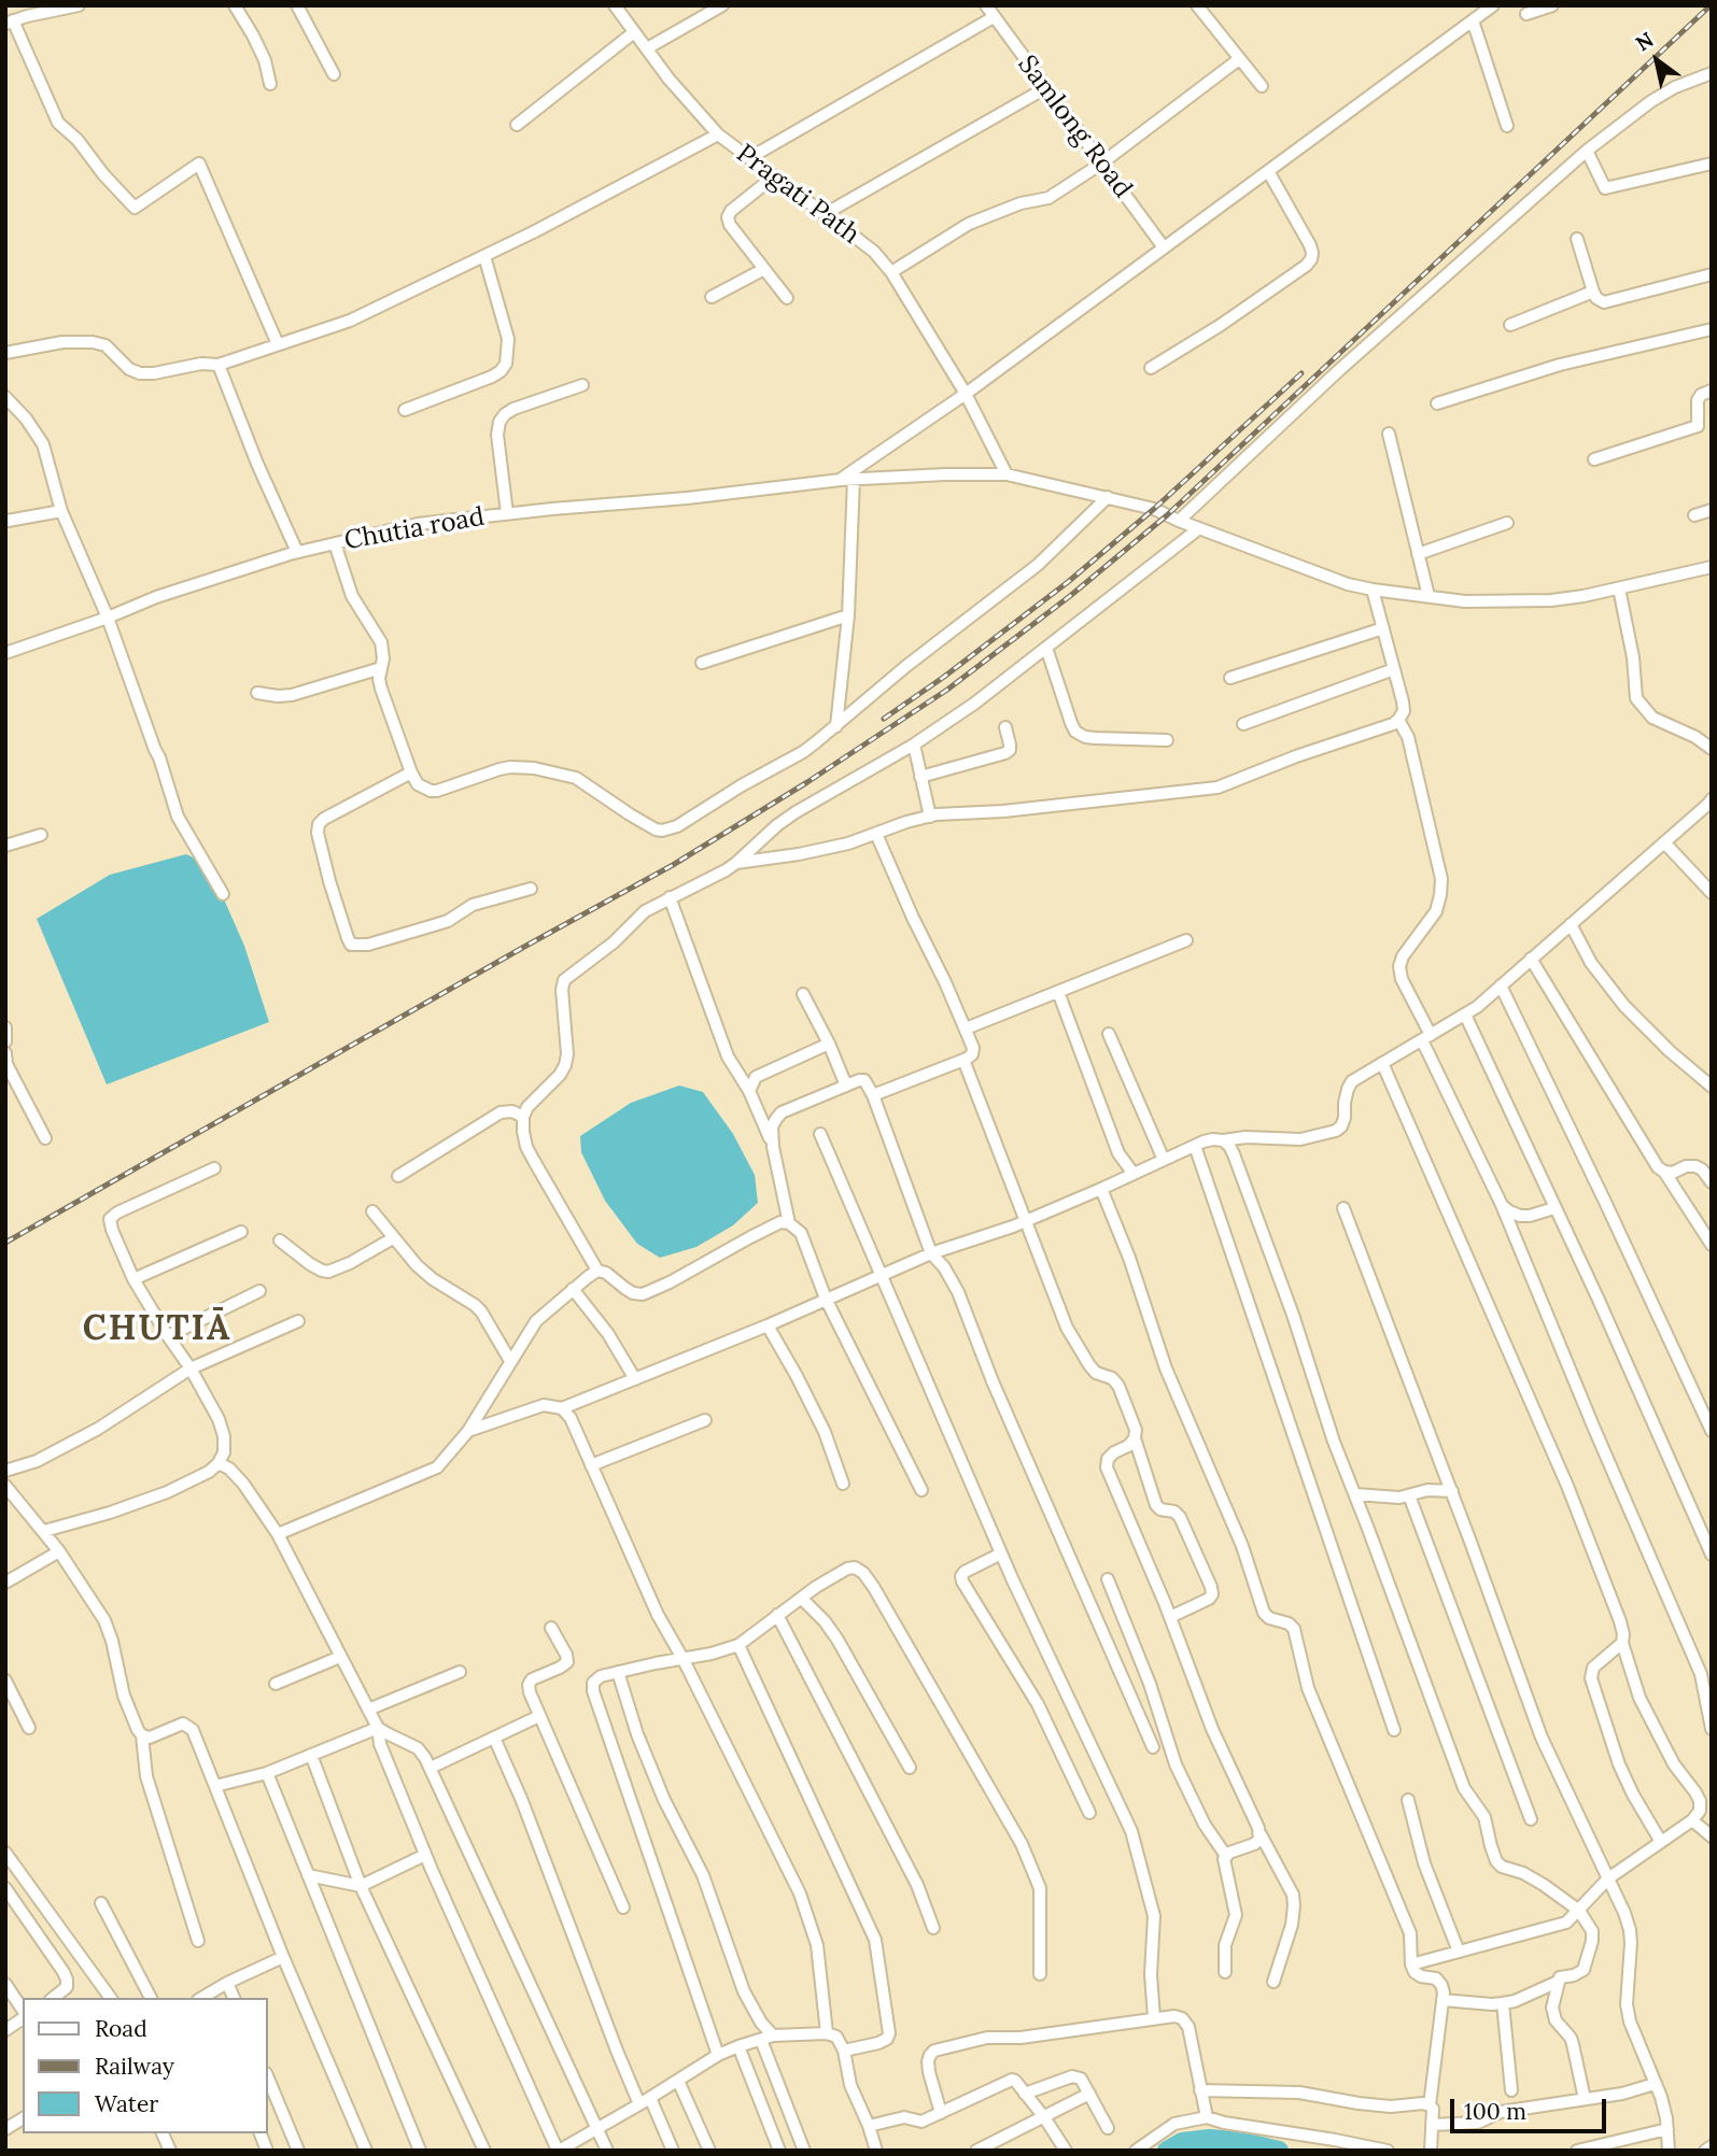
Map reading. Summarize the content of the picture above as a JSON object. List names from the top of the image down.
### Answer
{
  "streets": {
    "street": ["Samlong Road", "Pragati Path", "Chutia road"]
  },
  "crossings": [
    ["Pragati Path", "Chutia road"]
  ],
  "districts": ["CHUTIĀ"],
  "legend": ["Road", "Railway", "Water"],
  "scale_bar": "100 m",
  "north": "top left"
}
